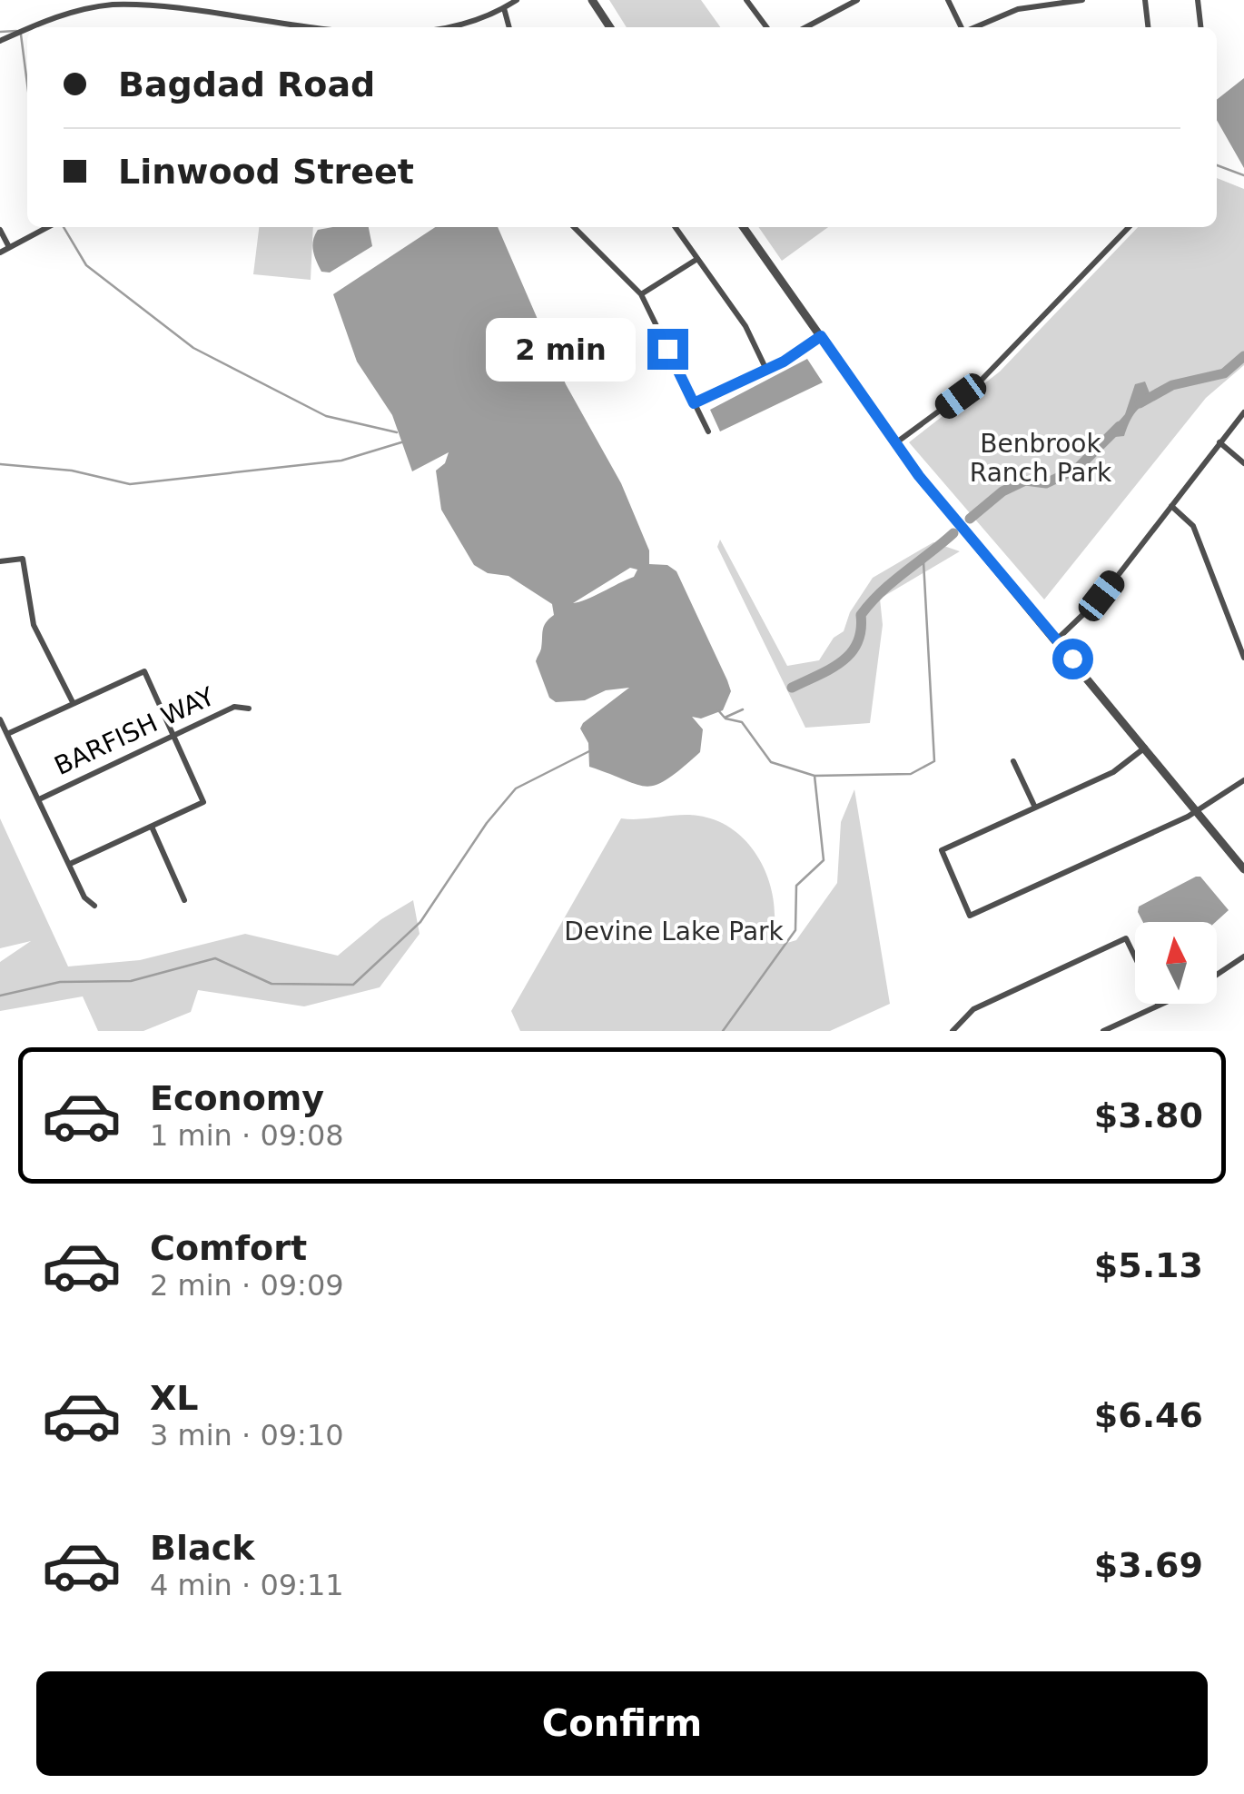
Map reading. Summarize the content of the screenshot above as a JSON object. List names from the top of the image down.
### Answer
{
  "streets": {
    "street": ["BARFISH WAY"]
  },
  "parks": ["Benbrook Ranch Park", "Devine Lake Park"],
  "north": "top",
  "page": {
    "banner": ["Bagdad Road", "Linwood Street"],
    "bubble": "2 min",
    "list": [
      {
        "name": "Economy",
        "note": "1 min · 09:08",
        "value": "$3.80"
      },
      {
        "name": "Comfort",
        "note": "2 min · 09:09",
        "value": "$5.13"
      },
      {
        "name": "XL",
        "note": "3 min · 09:10",
        "value": "$6.46"
      },
      {
        "name": "Black",
        "note": "4 min · 09:11",
        "value": "$3.69"
      }
    ],
    "buttons": "Confirm"
  }
}
